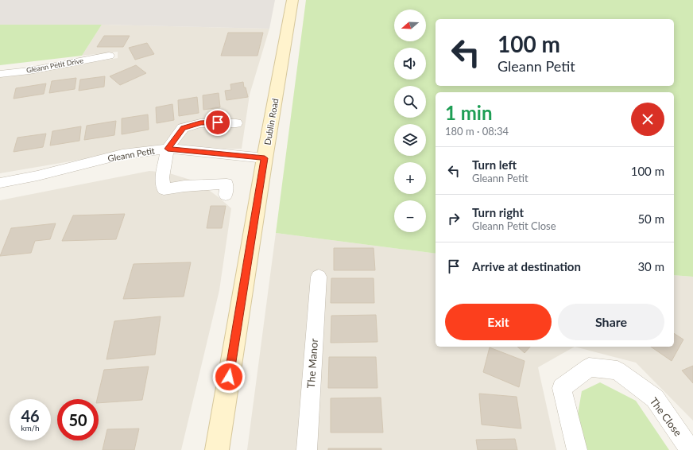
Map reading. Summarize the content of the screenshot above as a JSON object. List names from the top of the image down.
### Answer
{
  "streets": {
    "main road": ["Dublin Road"],
    "street": [
      "Gleann Petit Drive",
      "Gleann Petit",
      "The Manor",
      "The Close"
    ]
  },
  "crossings": [
    ["Dublin Road", "Gleann Petit"]
  ],
  "north": "left",
  "page": {
    "map_buttons": ["+", "−"],
    "turn": ["100 m", "Gleann Petit"],
    "heading": ["1 min", "180 m · 08:34"],
    "list": [
      {
        "name": "Turn left",
        "note": "Gleann Petit",
        "value": "100 m"
      },
      {
        "name": "Turn right",
        "note": "Gleann Petit Close",
        "value": "50 m"
      },
      {
        "name": "Arrive at destination",
        "value": "30 m"
      }
    ],
    "buttons": ["Exit", "Share"],
    "speed": "46 km/h",
    "limit": "50"
  }
}
